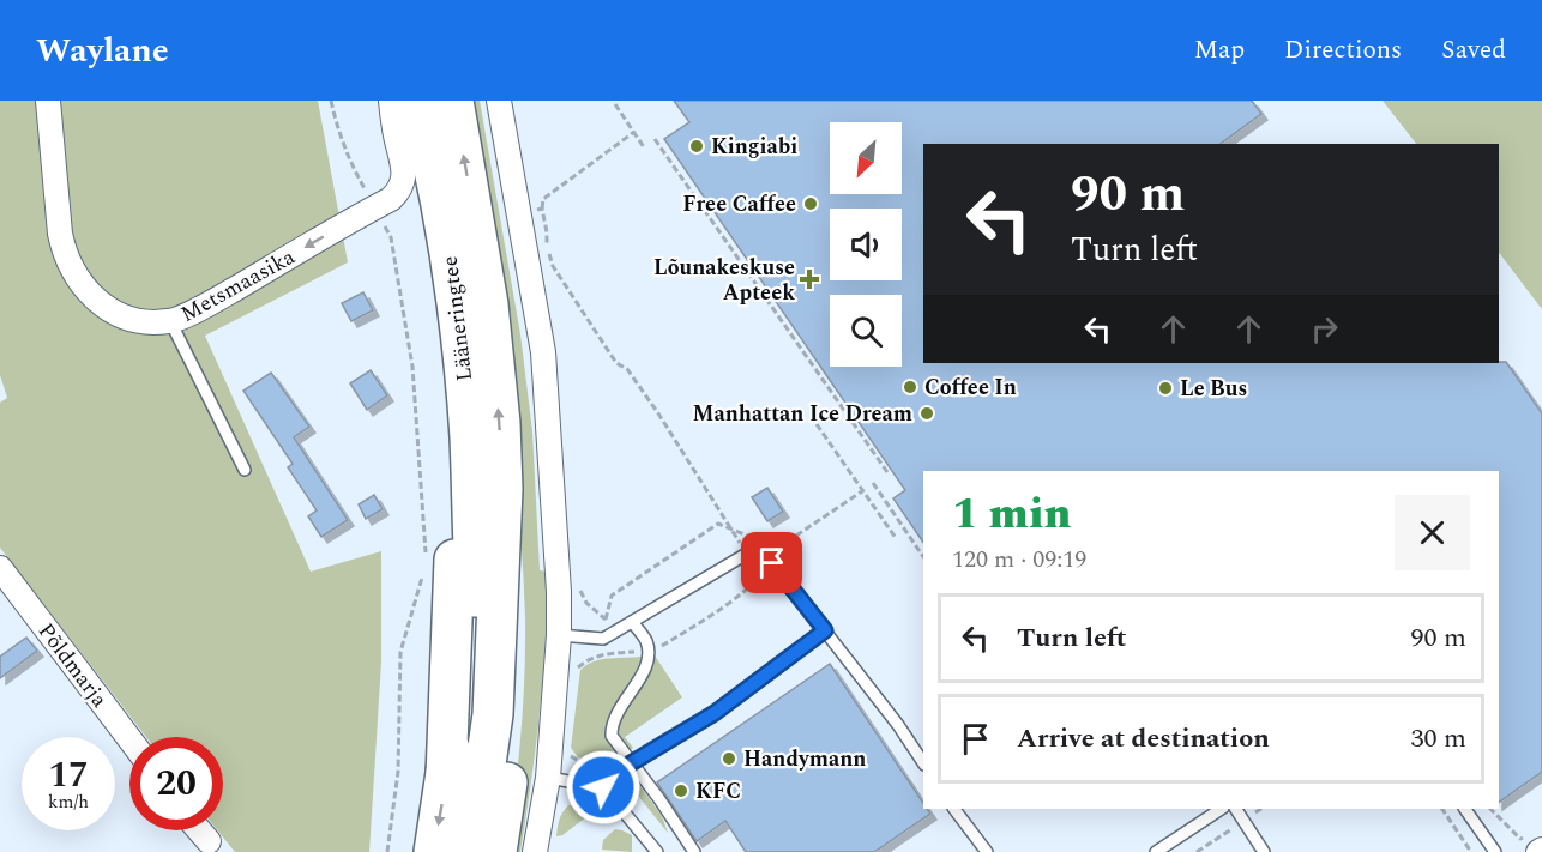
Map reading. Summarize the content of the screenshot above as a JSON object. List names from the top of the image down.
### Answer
{
  "streets": {
    "highway": ["Lääneringtee"],
    "street": ["Metsmaasika", "Põldmarja"]
  },
  "one_way": ["Metsmaasika"],
  "places": {
    "other": [
      "Kingiabi",
      "Free Caffee",
      "Coffee In",
      "Le Bus",
      "Manhattan Ice Dream",
      "Handymann",
      "KFC"
    ],
    "health": ["Lõunakeskuse Apteek"]
  },
  "north": "bottom left",
  "page": {
    "header": "Waylane",
    "nav": ["Map", "Directions", "Saved"],
    "turn": ["90 m", "Turn left"],
    "heading": ["1 min", "120 m · 09:19"],
    "list": [
      {
        "name": "Turn left",
        "value": "90 m"
      },
      {
        "name": "Arrive at destination",
        "value": "30 m"
      }
    ],
    "speed": "17 km/h",
    "limit": "20"
  }
}
